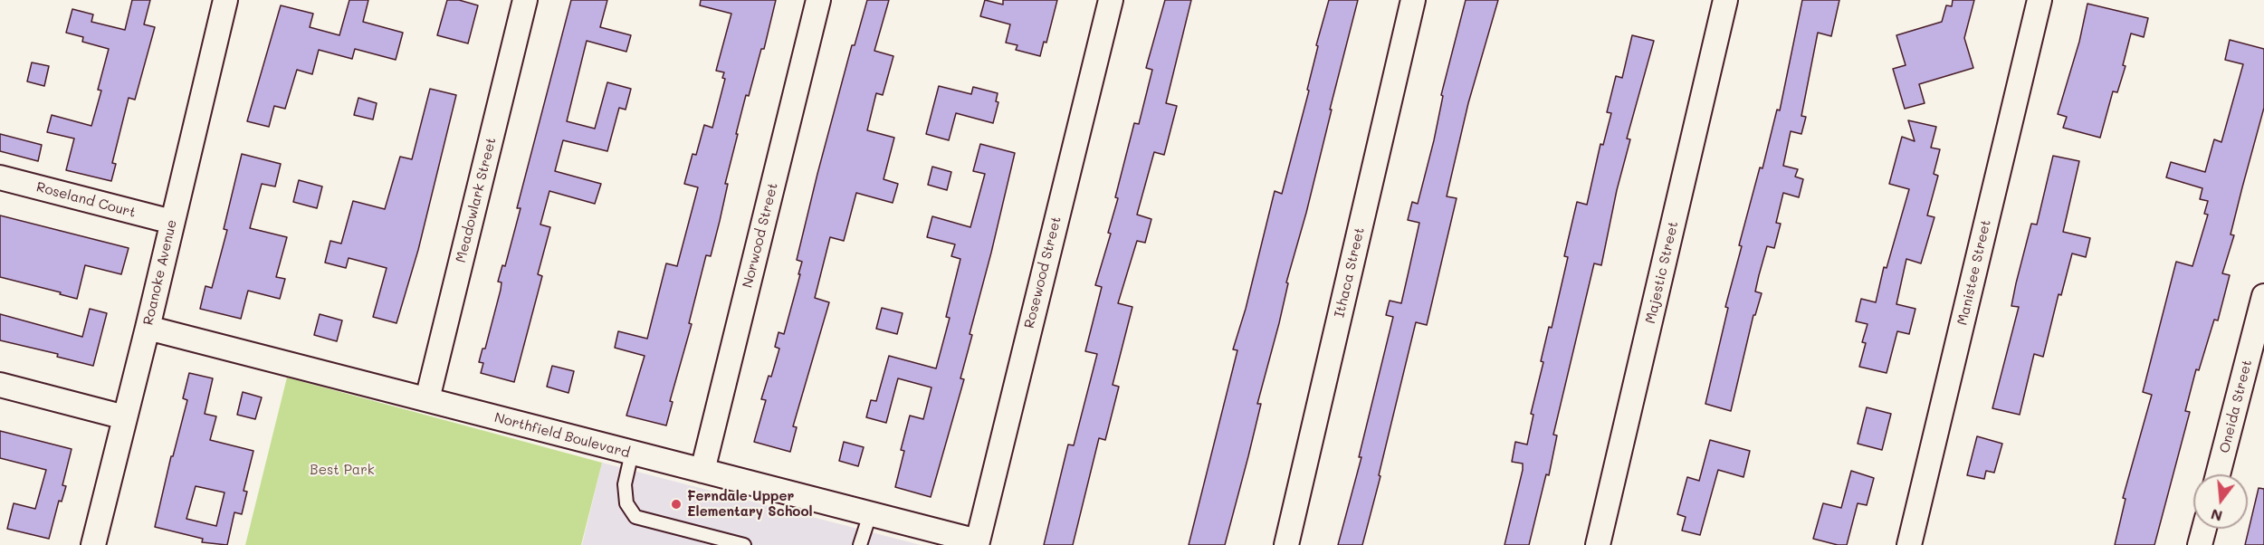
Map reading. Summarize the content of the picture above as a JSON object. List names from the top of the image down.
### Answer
{
  "streets": {
    "street": [
      "Roseland Court",
      "Meadowlark Street",
      "Norwood Street",
      "Roanoke Avenue",
      "Rosewood Street",
      "Ithaca Street",
      "Majestic Street",
      "Manistee Street",
      "Oneida Street",
      "Northfield Boulevard"
    ]
  },
  "crossings": [
    ["Roseland Court", "Roanoke Avenue"],
    ["Meadowlark Street", "Northfield Boulevard"],
    ["Norwood Street", "Northfield Boulevard"],
    ["Roanoke Avenue", "Northfield Boulevard"],
    ["Rosewood Street", "Northfield Boulevard"]
  ],
  "parks": ["Best Park"],
  "places": ["Ferndale Upper Elementary School"],
  "north": "bottom"
}
